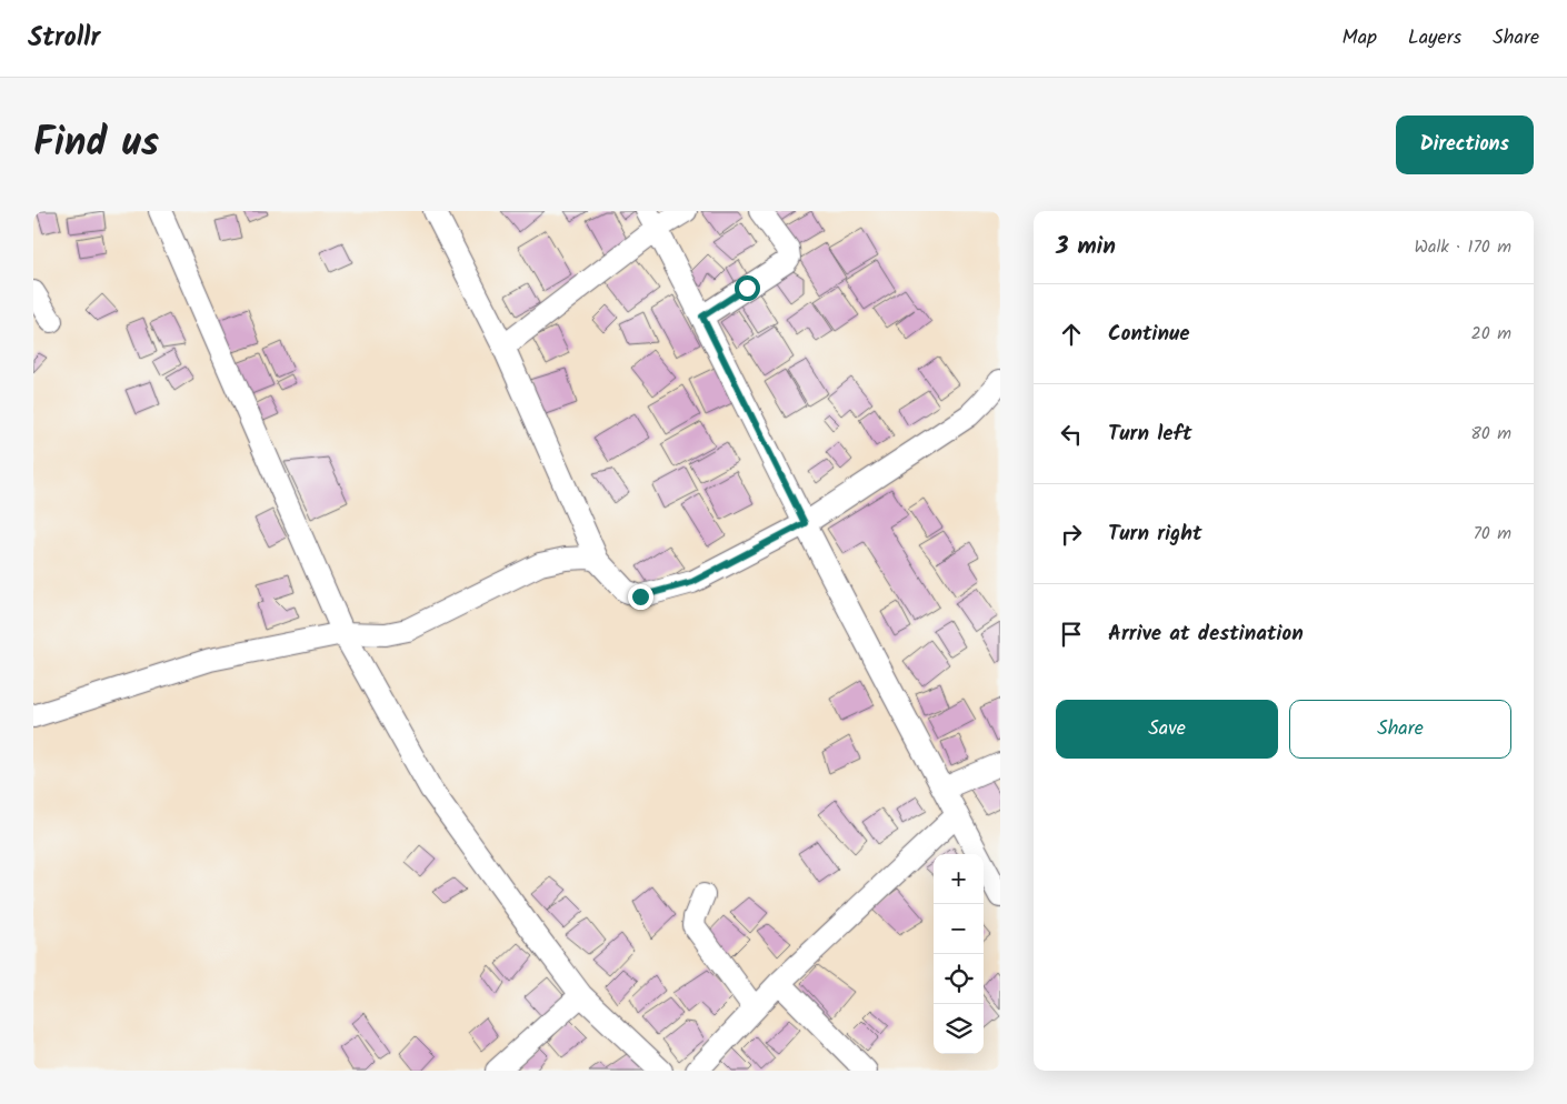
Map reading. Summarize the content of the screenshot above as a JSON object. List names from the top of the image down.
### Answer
{
  "page": {
    "header": "Strollr",
    "nav": ["Map", "Layers", "Share"],
    "title": "Find us",
    "buttons": [
      "Directions",
      ["Save", "Share"]
    ],
    "heading": ["3 min", "Walk · 170 m"],
    "list": [
      ["Continue", "20 m"],
      ["Turn left", "80 m"],
      ["Turn right", "70 m"],
      "Arrive at destination"
    ],
    "map_buttons": ["+", "−"]
  }
}
